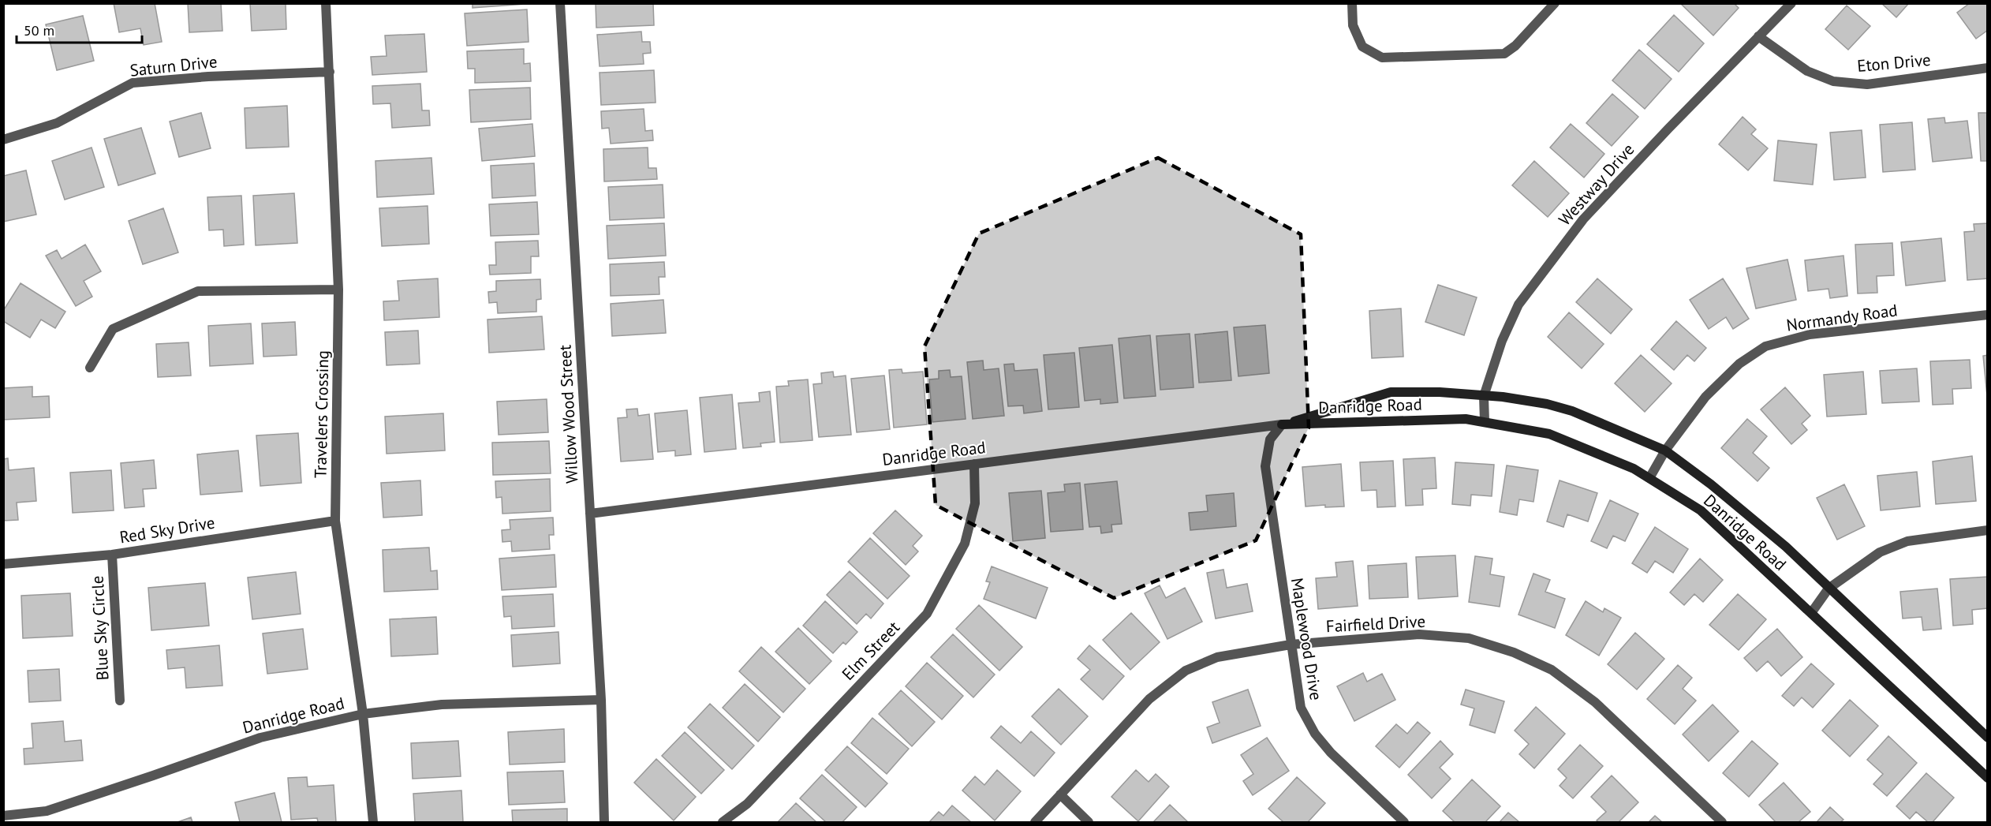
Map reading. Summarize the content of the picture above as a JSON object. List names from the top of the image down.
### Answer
{
  "streets": {
    "street": [
      "Eton Drive",
      "Saturn Drive",
      "Westway Drive",
      "Normandy Road",
      "Danridge Road",
      "Travelers Crossing",
      "Willow Wood Street",
      "Red Sky Drive",
      "Fairfield Drive",
      "Blue Sky Circle",
      "Maplewood Drive",
      "Elm Street"
    ]
  },
  "crossings": [
    ["Eton Drive", "Westway Drive"],
    ["Saturn Drive", "Travelers Crossing"],
    ["Westway Drive", "Danridge Road"],
    ["Normandy Road", "Danridge Road"],
    ["Danridge Road", "Travelers Crossing"],
    ["Danridge Road", "Willow Wood Street"],
    ["Danridge Road", "Maplewood Drive"],
    ["Danridge Road", "Elm Street"],
    ["Travelers Crossing", "Red Sky Drive"],
    ["Red Sky Drive", "Blue Sky Circle"],
    ["Fairfield Drive", "Maplewood Drive"]
  ],
  "scale_bar": "50 m"
}
